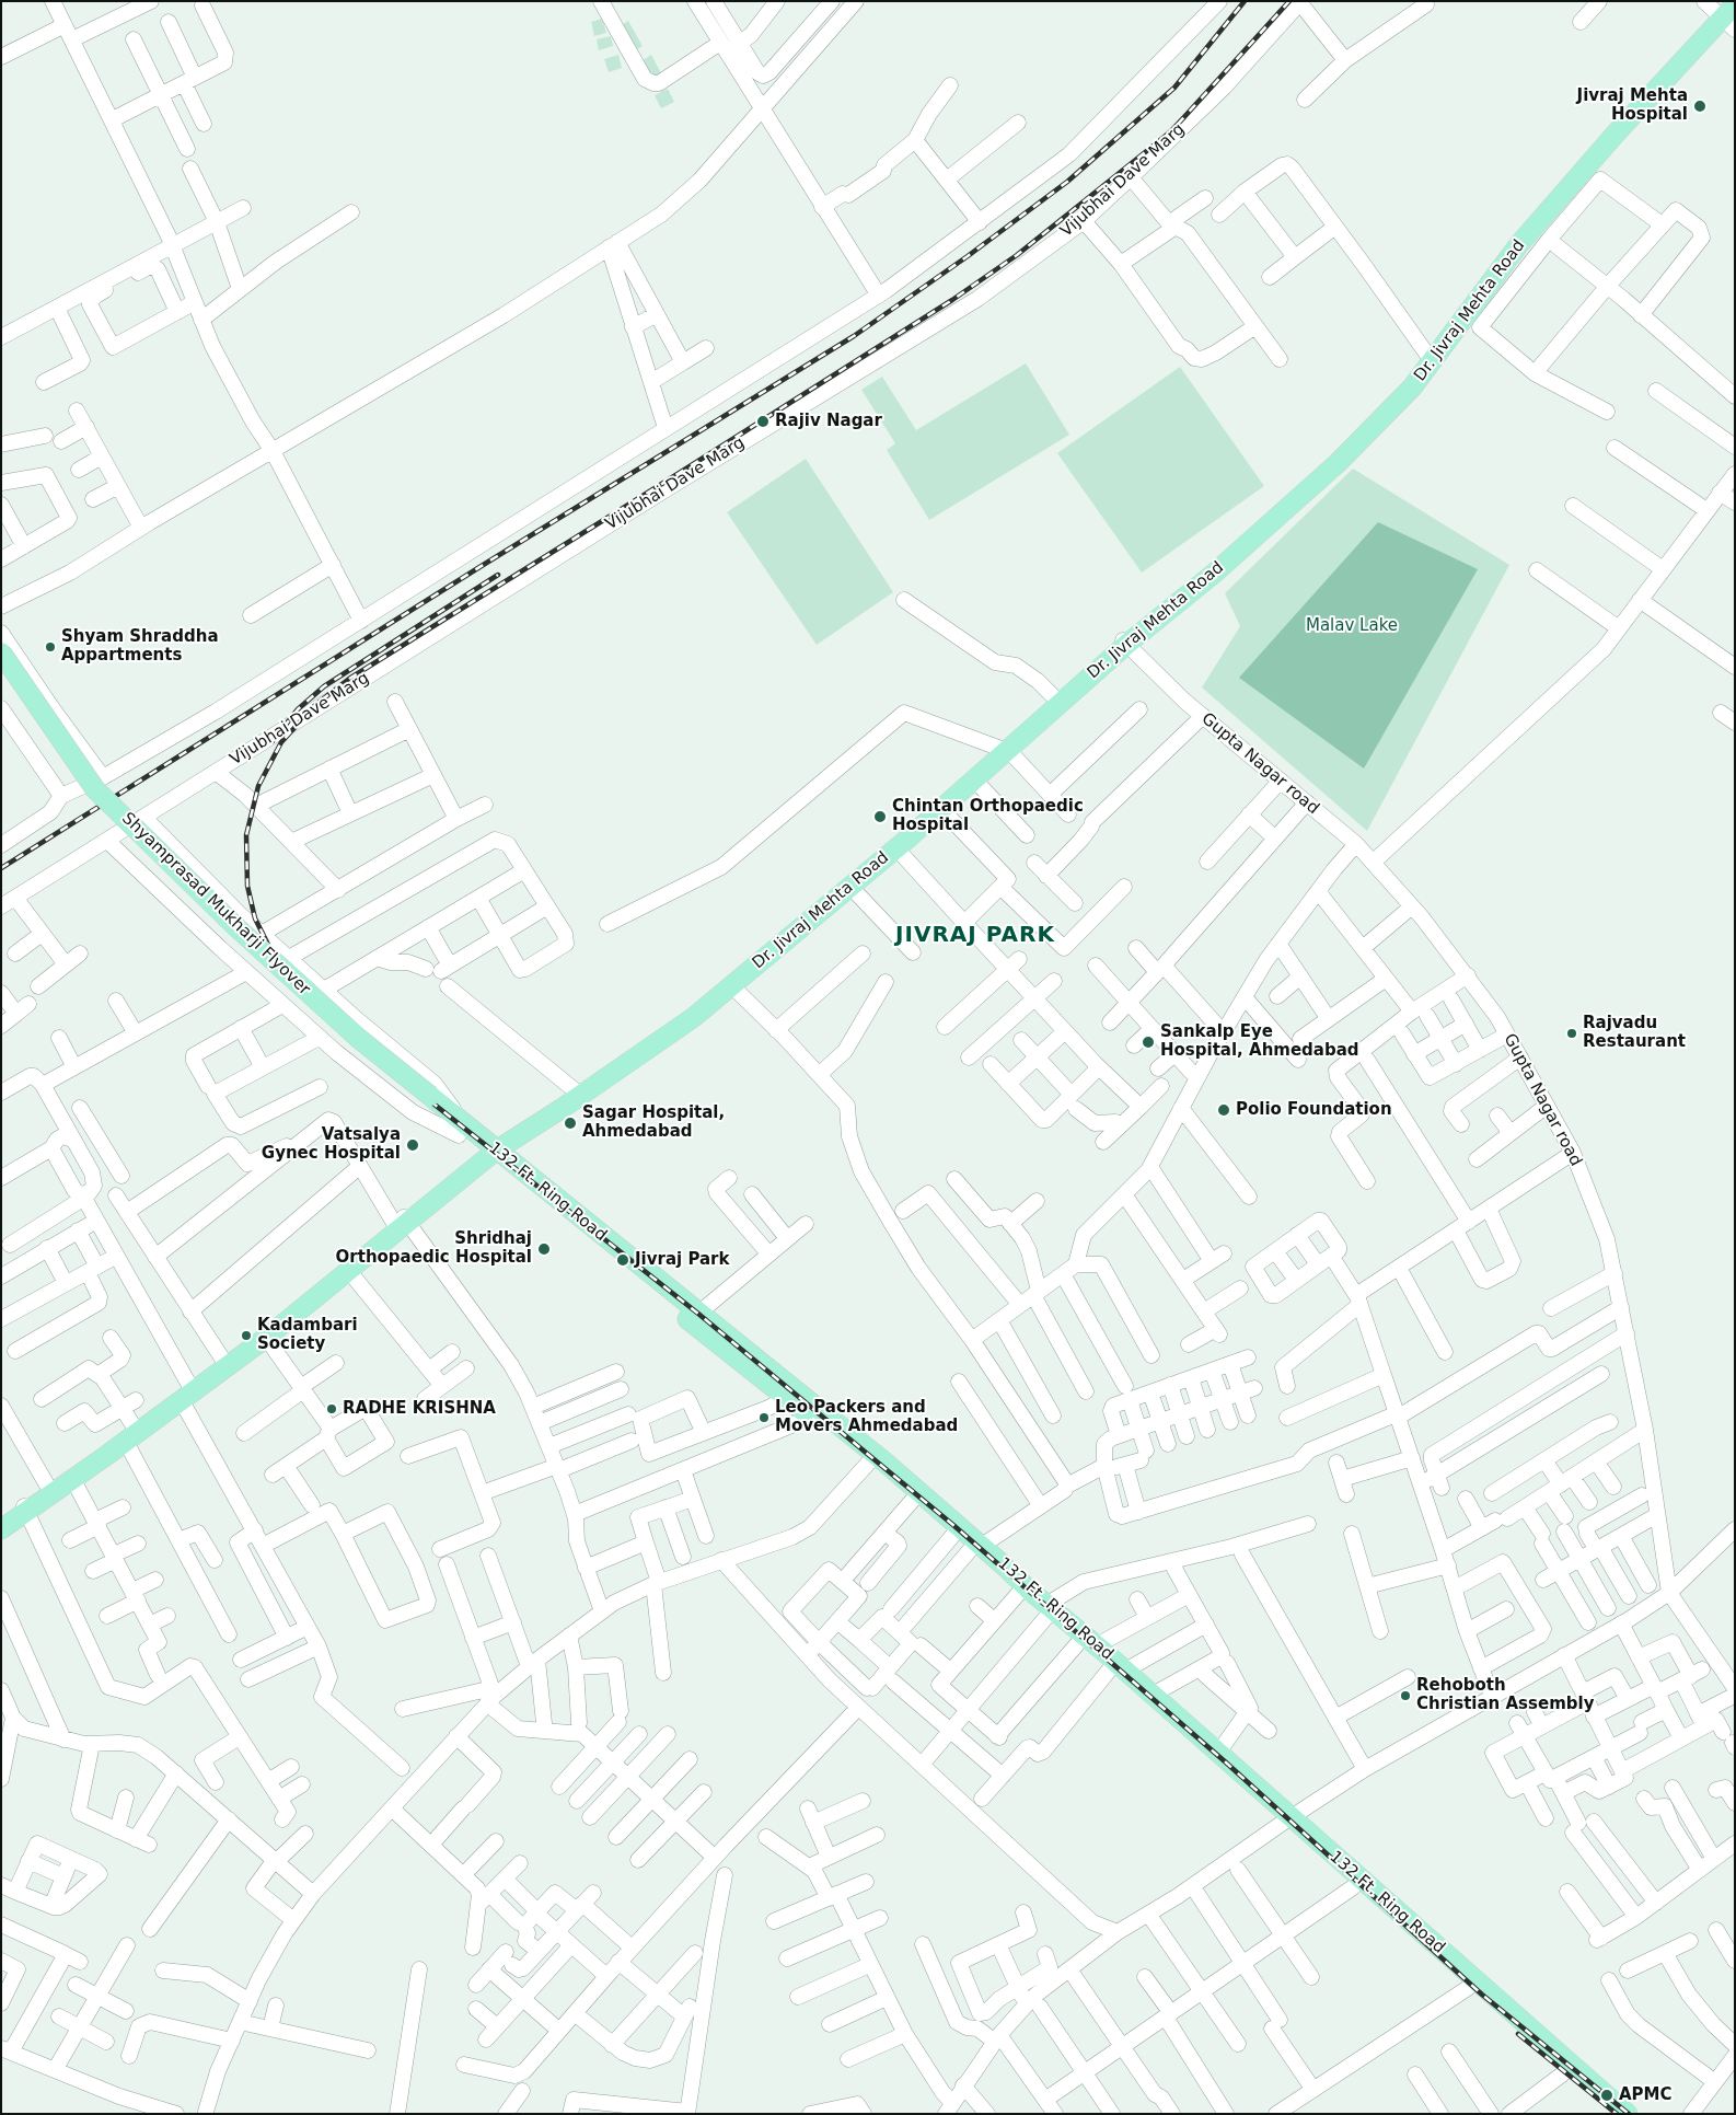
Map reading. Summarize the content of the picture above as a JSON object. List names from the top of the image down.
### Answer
{
  "streets": {
    "main road": ["Dr. Jivraj Mehta Road", "Shyamprasad Mukharji Flyover", "132 Ft. Ring Road"],
    "street": ["Vijubhai Dave Marg", "Gupta Nagar road"]
  },
  "crossings": [
    ["Dr. Jivraj Mehta Road", "Gupta Nagar road"],
    ["Dr. Jivraj Mehta Road", "132 Ft. Ring Road"],
    ["Shyamprasad Mukharji Flyover", "132 Ft. Ring Road"]
  ],
  "districts": ["JIVRAJ PARK"],
  "parks": ["Malav Lake"],
  "places": [
    "Jivraj Mehta Hospital",
    "Rajiv Nagar",
    "Shyam Shraddha Appartments",
    "Chintan Orthopaedic Hospital",
    "Rajvadu Restaurant",
    "Sankalp Eye Hospital, Ahmedabad",
    "Polio Foundation",
    "Sagar Hospital, Ahmedabad",
    "Vatsalya Gynec Hospital",
    "Shridhaj Orthopaedic Hospital",
    "Jivraj Park",
    "Kadambari Society",
    "RADHE KRISHNA",
    "Leo Packers and Movers Ahmedabad",
    "Rehoboth Christian Assembly",
    "APMC"
  ]
}
